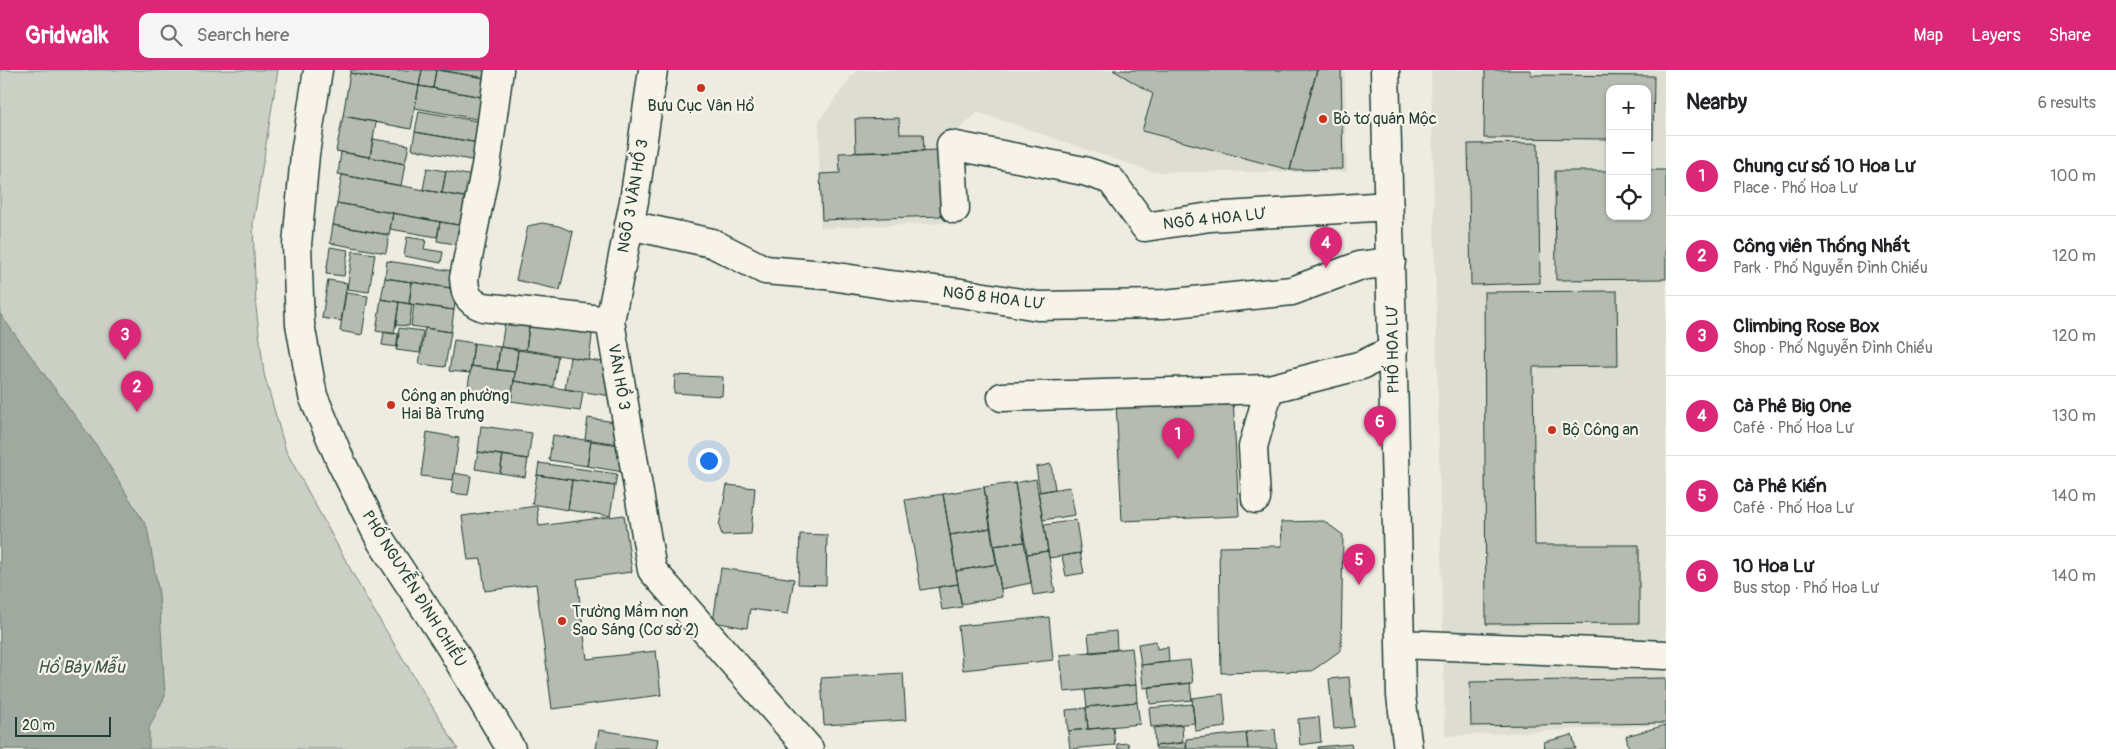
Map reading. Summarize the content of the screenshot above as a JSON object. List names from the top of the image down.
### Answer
{
  "streets": {
    "street": [
      "NGÕ 3 VÂN HỒ 3",
      "NGÕ 4 HOA LƯ",
      "NGÕ 8 HOA LƯ",
      "PHỐ HOA LƯ",
      "VÂN HỒ 3",
      "PHỐ NGUYỄN ĐÌNH CHIỂU"
    ]
  },
  "crossings": [
    ["NGÕ 3 VÂN HỒ 3", "NGÕ 8 HOA LƯ"],
    ["NGÕ 3 VÂN HỒ 3", "VÂN HỒ 3"],
    ["NGÕ 4 HOA LƯ", "PHỐ HOA LƯ"],
    ["NGÕ 8 HOA LƯ", "PHỐ HOA LƯ"]
  ],
  "water": ["Hồ Bảy Mẫu"],
  "places": [
    "Bưu Cục Vân Hồ",
    "Bò tơ quán Mộc",
    "Công an phường Hai Bà Trưng",
    "Bộ Công an",
    "Trường Mầm non Sao Sáng (Cơ sở 2)"
  ],
  "scale_bar": "20 m",
  "page": {
    "header": "Gridwalk",
    "search": "Search here",
    "nav": ["Map", "Layers", "Share"],
    "heading": ["Nearby", "6 results"],
    "map_buttons": ["+", "−"],
    "list": [
      {
        "mark": "1",
        "name": "Chung cư số 10 Hoa Lư",
        "note": "Place · Phố Hoa Lư",
        "value": "100 m"
      },
      {
        "mark": "2",
        "name": "Công viên Thống Nhất",
        "note": "Park · Phố Nguyễn Đình Chiểu",
        "value": "120 m"
      },
      {
        "mark": "3",
        "name": "Climbing Rose Box",
        "note": "Shop · Phố Nguyễn Đình Chiểu",
        "value": "120 m"
      },
      {
        "mark": "4",
        "name": "Cà Phê Big One",
        "note": "Café · Phố Hoa Lư",
        "value": "130 m"
      },
      {
        "mark": "5",
        "name": "Cà Phê Kiến",
        "note": "Café · Phố Hoa Lư",
        "value": "140 m"
      },
      {
        "mark": "6",
        "name": "10 Hoa Lư",
        "note": "Bus stop · Phố Hoa Lư",
        "value": "140 m"
      }
    ],
    "pins": [
      "4",
      "3",
      "2",
      "6",
      "1",
      "5"
    ],
    "scale": "20 m"
  }
}
